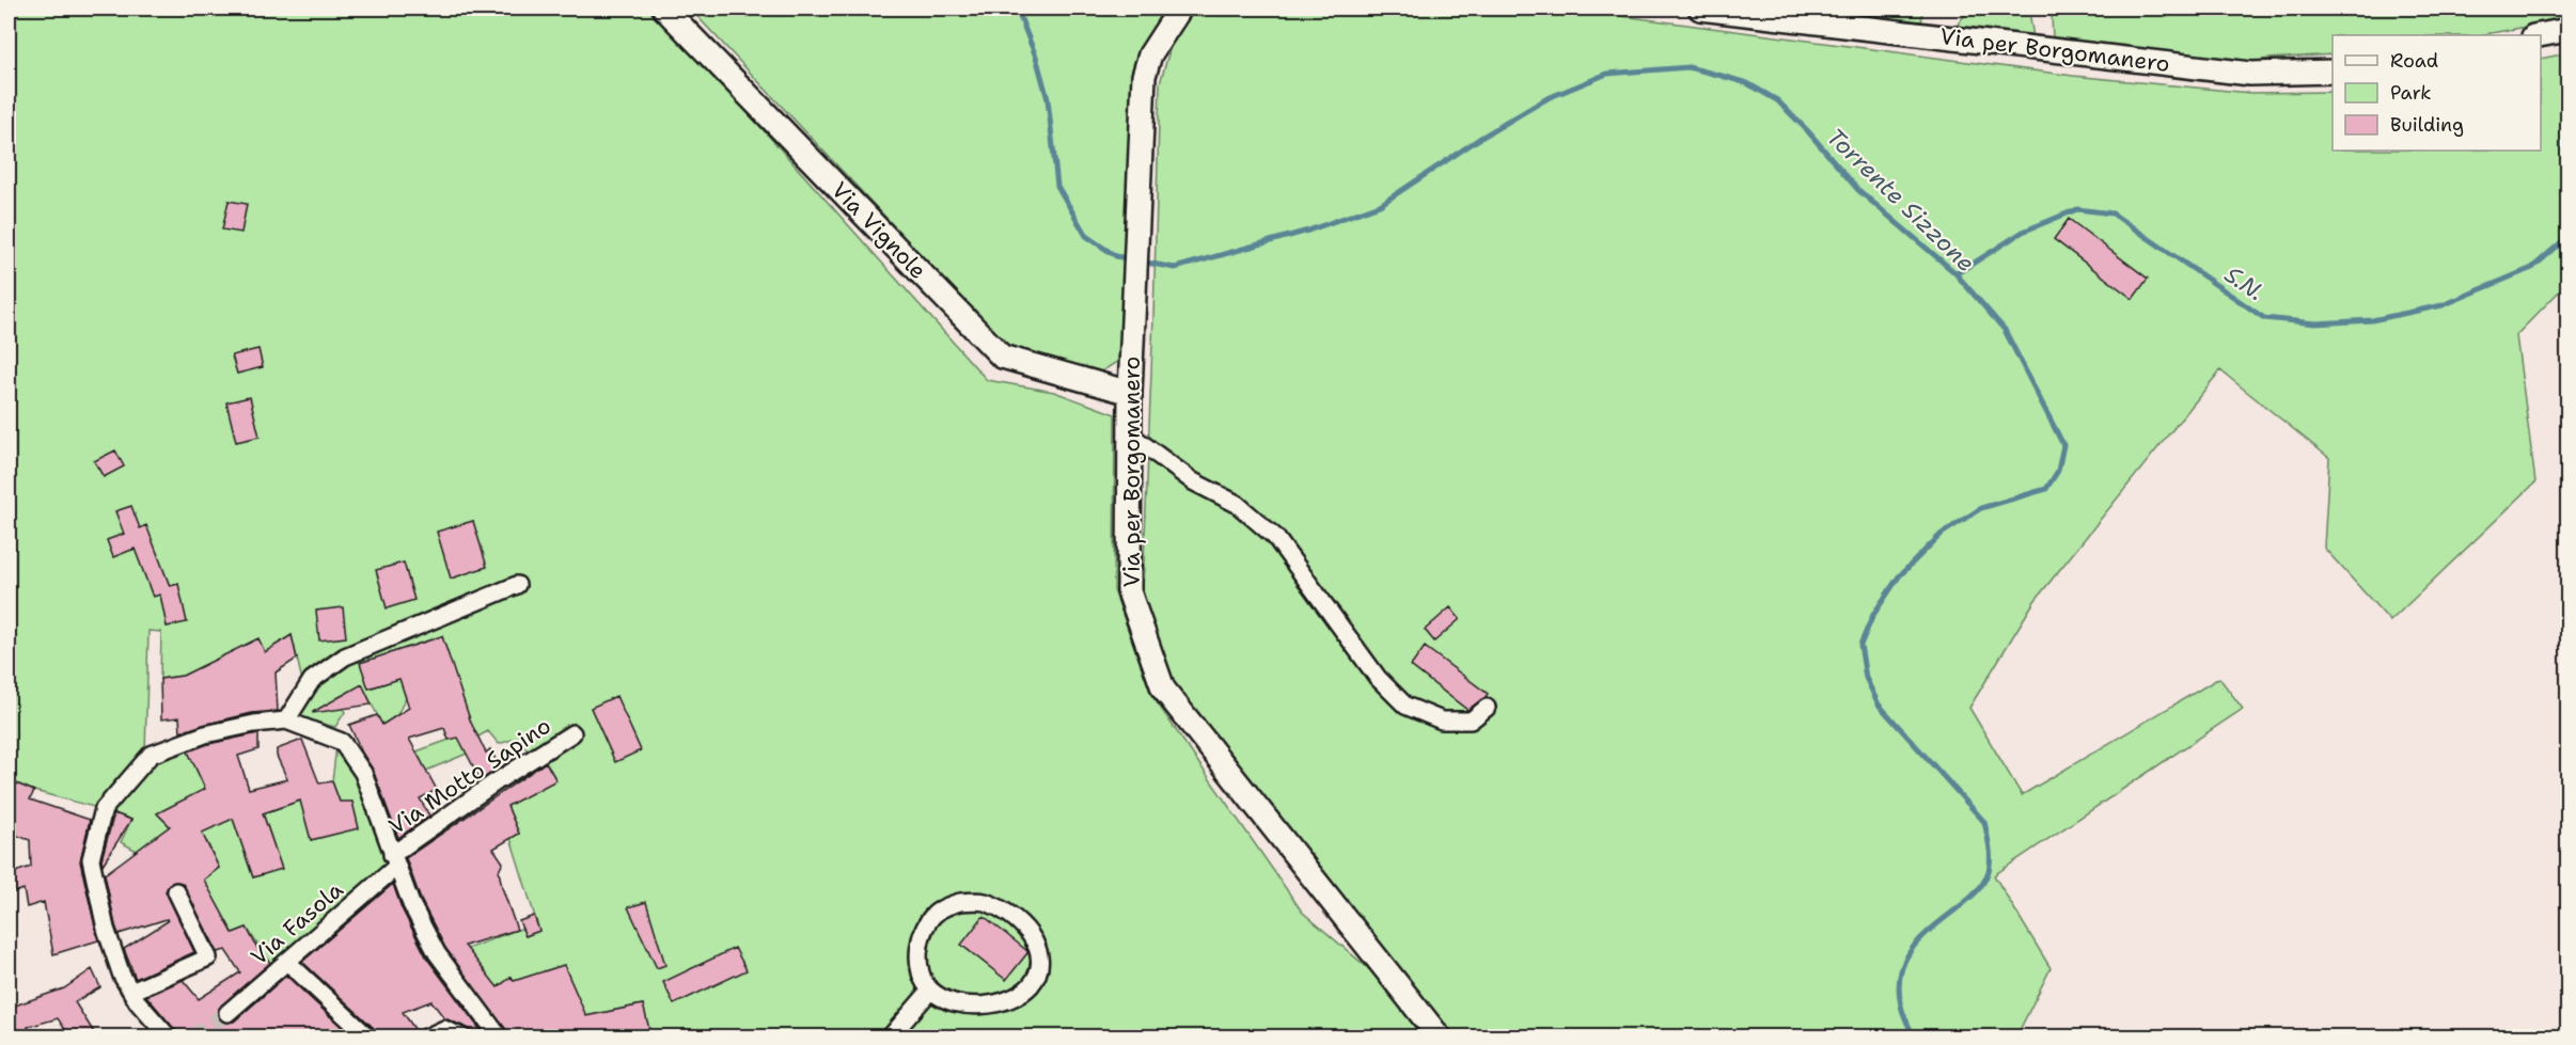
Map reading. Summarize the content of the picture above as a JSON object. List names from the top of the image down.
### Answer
{
  "streets": {
    "main road": ["Via per Borgomanero", "Via Vignole"],
    "street": ["Via Motto Sapino", "Via Fasola"]
  },
  "crossings": [
    ["Via per Borgomanero", "Via Vignole"],
    ["Via Motto Sapino", "Via Fasola"]
  ],
  "water": ["Torrente Sizzone", "S.N."],
  "legend": ["Road", "Park", "Building"]
}
